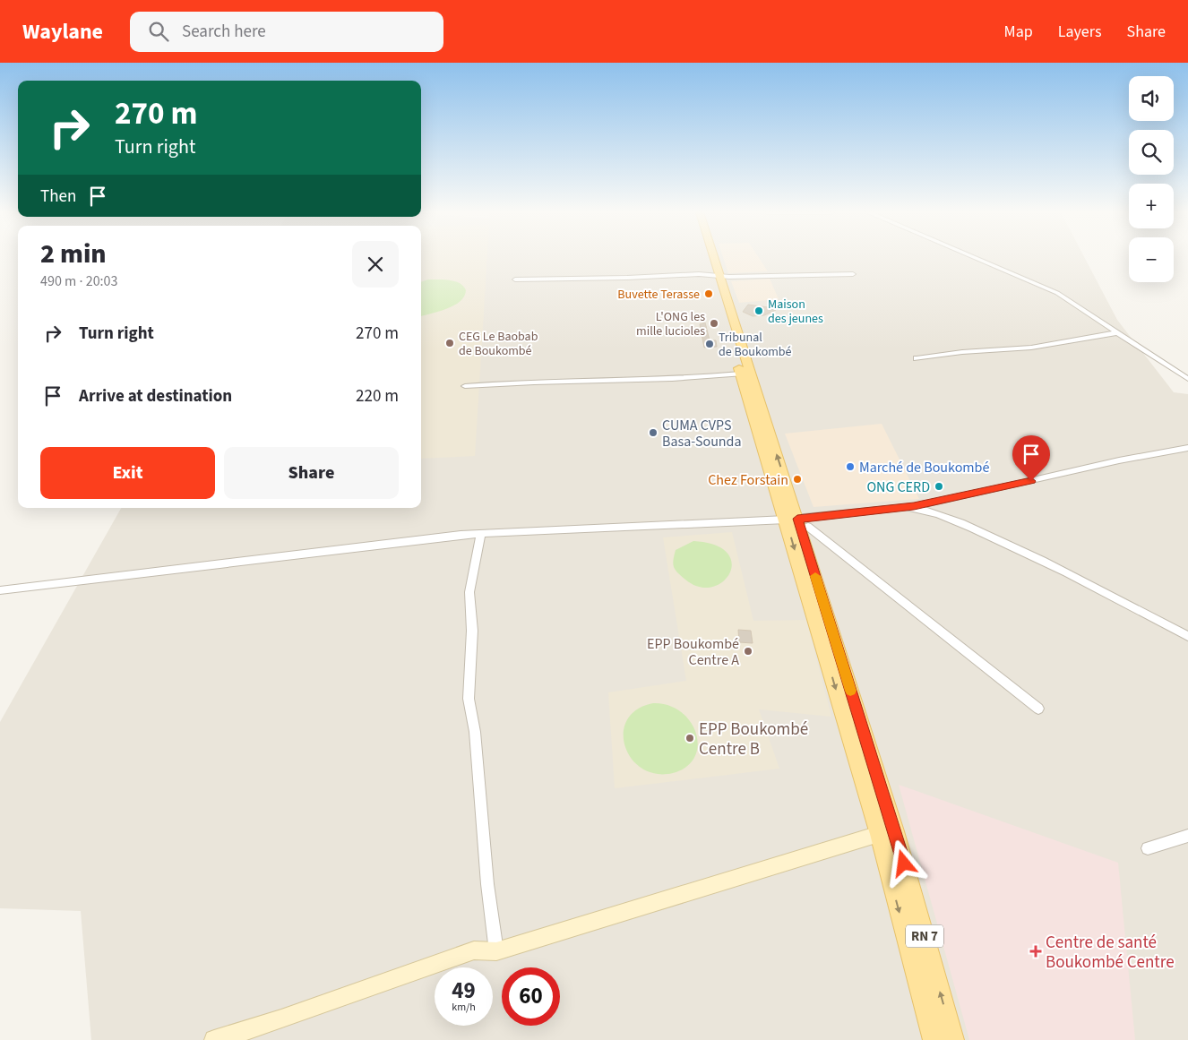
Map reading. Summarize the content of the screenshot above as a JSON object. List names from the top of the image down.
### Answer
{
  "streets": {
    "main road": ["RN 7"]
  },
  "places": {
    "other": [
      "Buvette Terasse",
      "Maison des jeunes",
      "L'ONG les mille lucioles",
      "CEG Le Baobab de Boukombé",
      "Tribunal de Boukombé",
      "CUMA CVPS Basa-Sounda",
      "Marché de Boukombé",
      "Chez Forstain",
      "ONG CERD",
      "EPP Boukombé Centre A",
      "EPP Boukombé Centre B"
    ],
    "health": ["Centre de santé Boukombé Centre"]
  },
  "page": {
    "header": "Waylane",
    "search": "Search here",
    "nav": ["Map", "Layers", "Share"],
    "map_buttons": ["+", "−"],
    "turn": ["270 m", "Turn right"],
    "then": "Then",
    "heading": ["2 min", "490 m · 20:03"],
    "list": [
      {
        "name": "Turn right",
        "value": "270 m"
      },
      {
        "name": "Arrive at destination",
        "value": "220 m"
      }
    ],
    "buttons": ["Exit", "Share"],
    "speed": "49 km/h",
    "limit": "60"
  }
}
